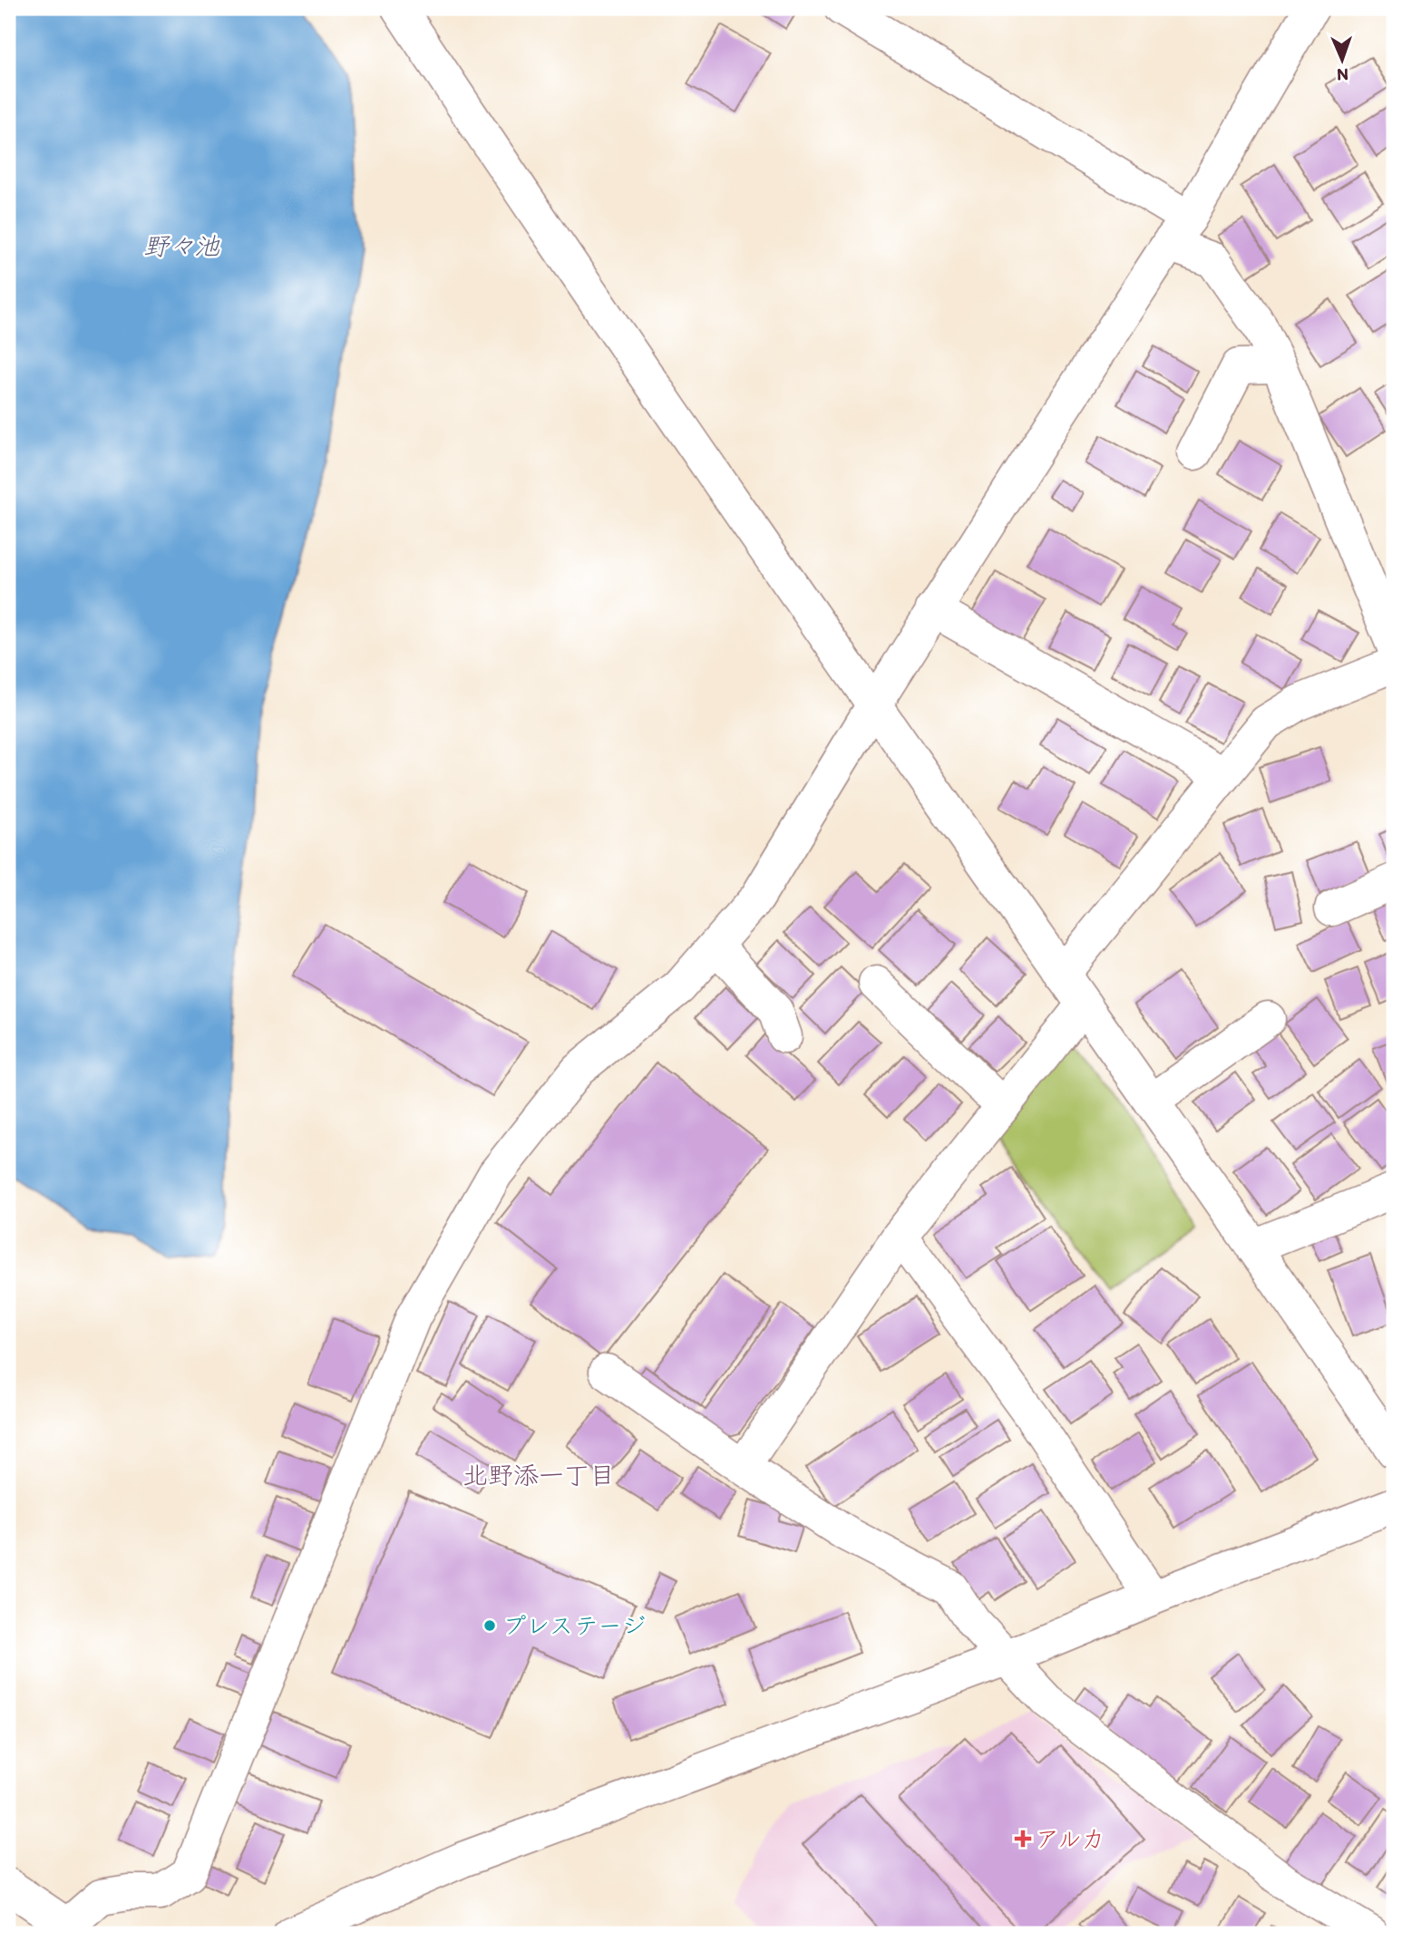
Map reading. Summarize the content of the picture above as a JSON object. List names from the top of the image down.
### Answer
{
  "districts": ["北野添一丁目"],
  "water": ["野々池"],
  "places": {
    "other": ["プレステージ"],
    "health": ["アルカ"]
  },
  "north": "bottom"
}
